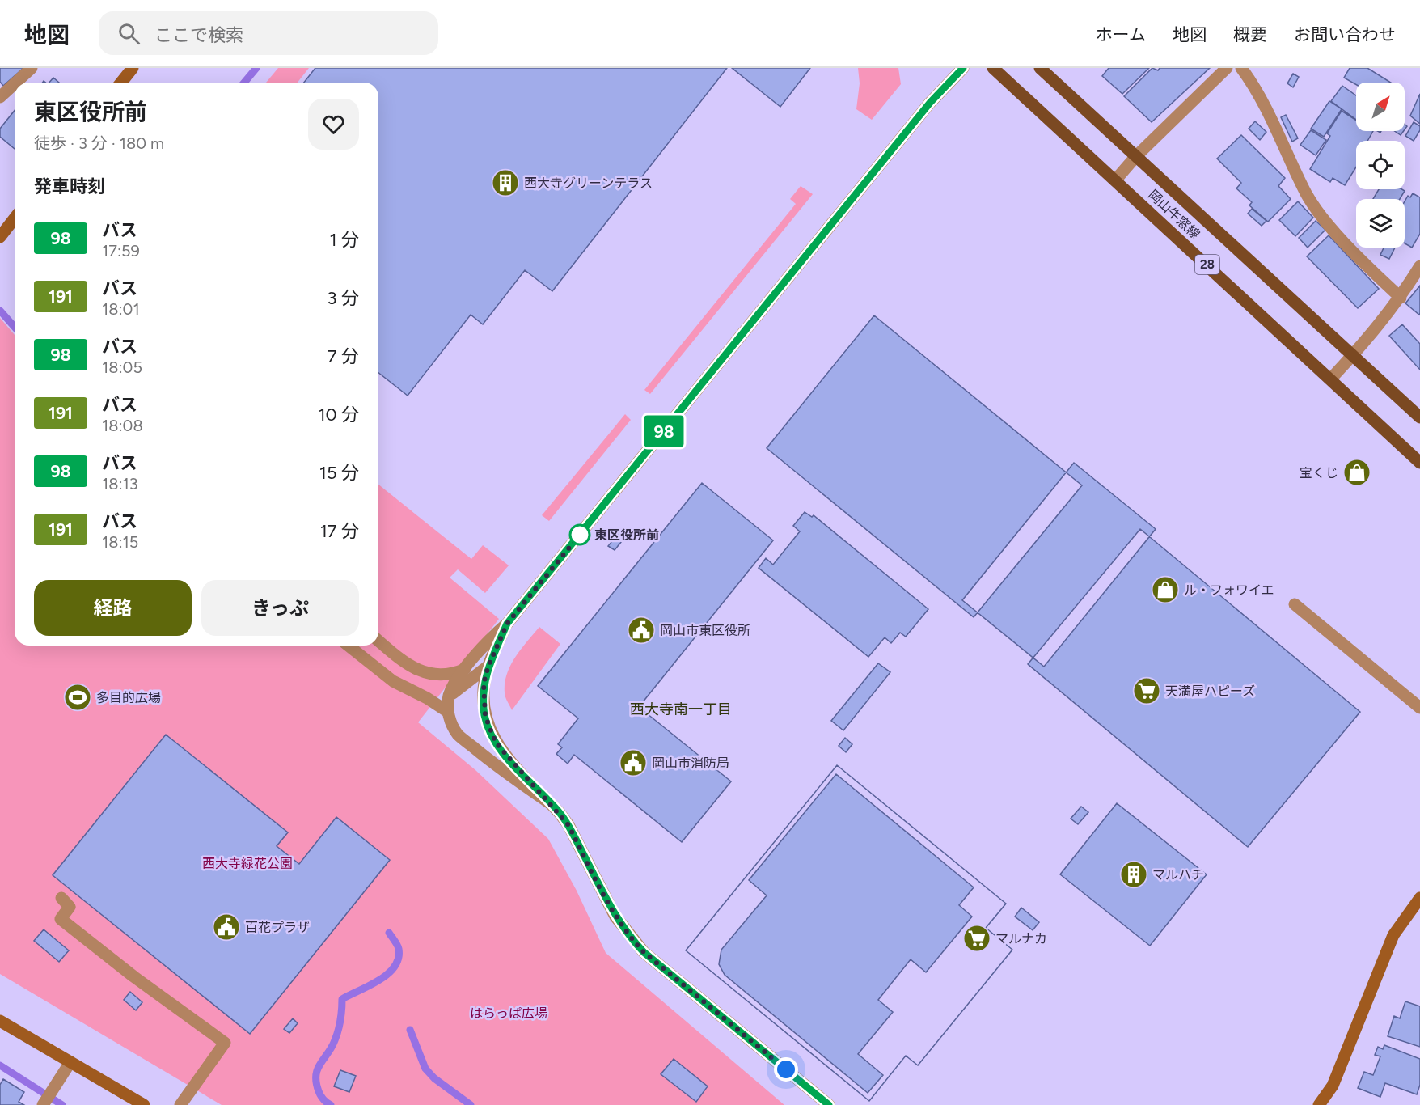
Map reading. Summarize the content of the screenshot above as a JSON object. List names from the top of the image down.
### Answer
{
  "streets": {
    "main road": ["岡山牛窓線", "28"]
  },
  "districts": ["西大寺南一丁目"],
  "parks": ["西大寺緑花公園", "はらっぱ広場"],
  "places": {
    "building": ["西大寺グリーンテラス", "マルハチ"],
    "shop": ["宝くじ", "ル・フォワイエ"],
    "other": ["東区役所前"],
    "public building": ["岡山市東区役所", "岡山市消防局", "百花プラザ"],
    "supermarket": ["天満屋ハピーズ", "マルナカ"],
    "sports": ["多目的広場"]
  },
  "lines": ["bus line 98"],
  "north": "top right",
  "page": {
    "header": "地図",
    "search": "ここで検索",
    "nav": [
      "ホーム",
      "地図",
      "概要",
      "お問い合わせ"
    ],
    "on_map": "98",
    "heading": [
      ["東区役所前", "徒歩 · 3 分 · 180 m"],
      "発車時刻"
    ],
    "list": [
      {
        "mark": "98",
        "name": "バス",
        "note": "17:59",
        "value": "1 分"
      },
      {
        "mark": "191",
        "name": "バス",
        "note": "18:01",
        "value": "3 分"
      },
      {
        "mark": "98",
        "name": "バス",
        "note": "18:05",
        "value": "7 分"
      },
      {
        "mark": "191",
        "name": "バス",
        "note": "18:08",
        "value": "10 分"
      },
      {
        "mark": "98",
        "name": "バス",
        "note": "18:13",
        "value": "15 分"
      },
      {
        "mark": "191",
        "name": "バス",
        "note": "18:15",
        "value": "17 分"
      }
    ],
    "buttons": ["経路", "きっぷ"]
  }
}
